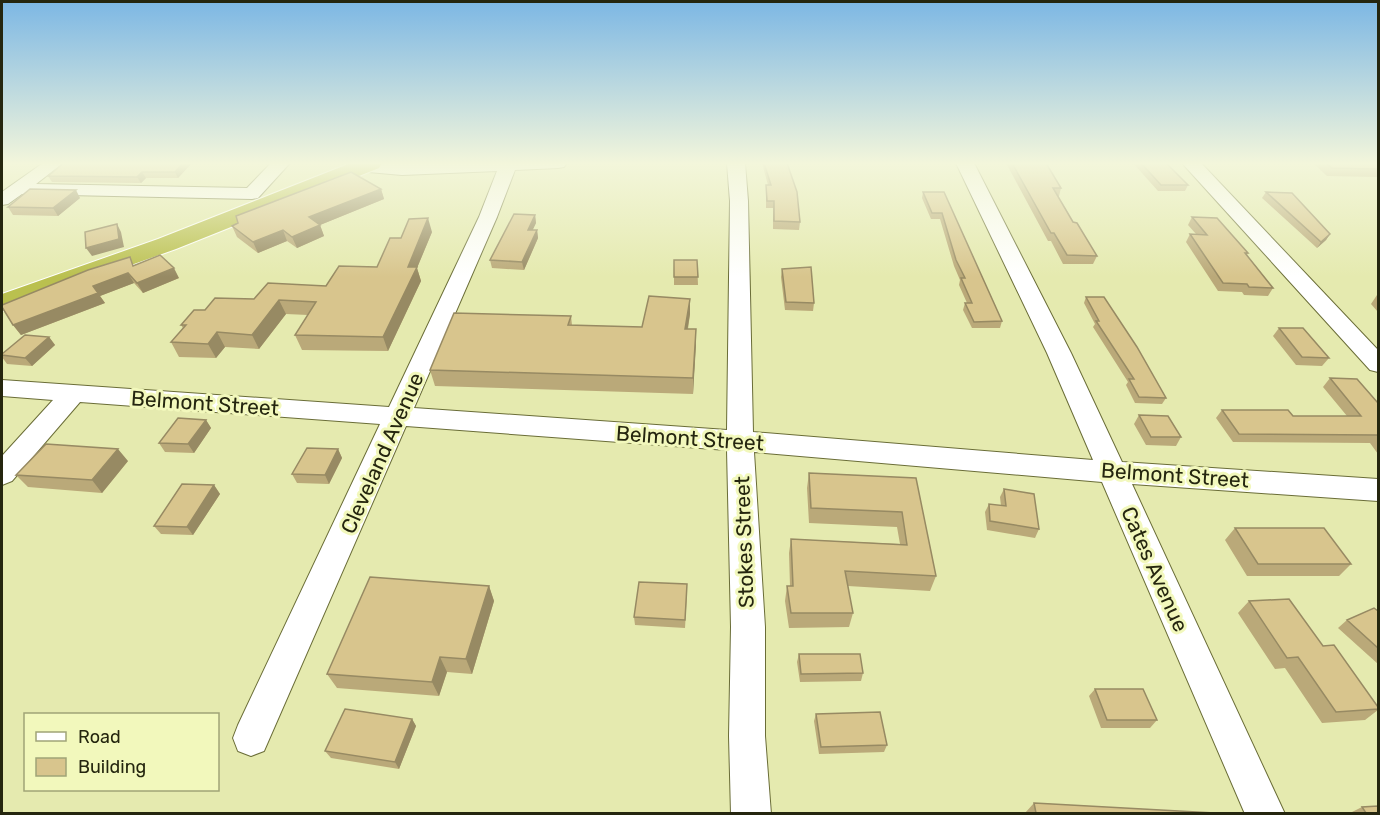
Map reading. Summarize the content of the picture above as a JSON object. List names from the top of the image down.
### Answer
{
  "streets": {
    "street": [
      "Belmont Street",
      "Cleveland Avenue",
      "Stokes Street",
      "Cates Avenue"
    ]
  },
  "crossings": [
    ["Belmont Street", "Cleveland Avenue"],
    ["Belmont Street", "Stokes Street"],
    ["Belmont Street", "Cates Avenue"]
  ],
  "legend": ["Road", "Building"]
}
